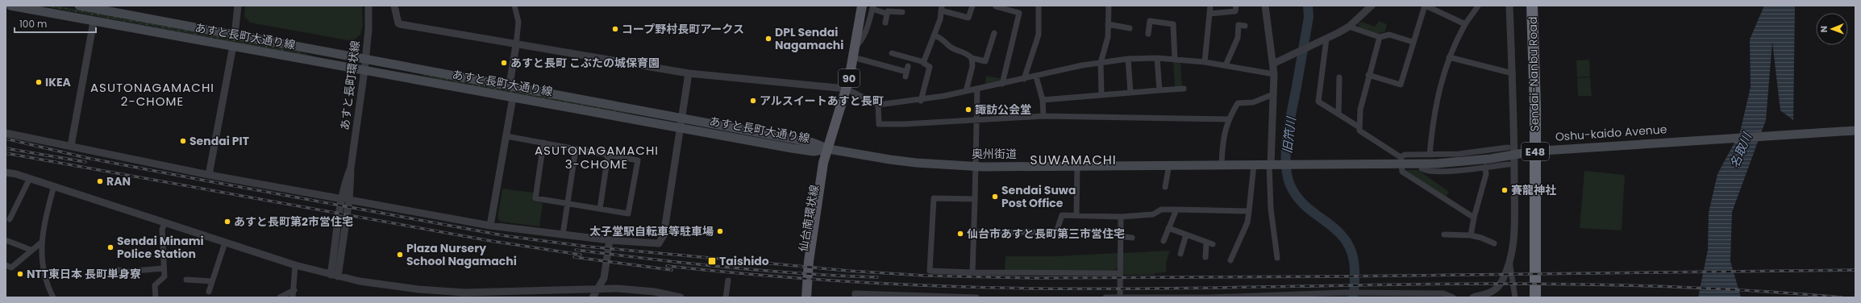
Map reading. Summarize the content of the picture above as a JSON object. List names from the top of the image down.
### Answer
{
  "streets": {
    "highway": ["Sendai-Nanbu Road", "E48"],
    "main road": [
      "あすと長町大通り線",
      "90",
      "Oshu-kaido Avenue",
      "奥州街道",
      "仙台南環状線"
    ],
    "street": ["あすと長町環状線"]
  },
  "crossings": [
    ["あすと長町大通り線", "あすと長町環状線"],
    ["あすと長町大通り線", "奥州街道"],
    ["あすと長町大通り線", "仙台南環状線"],
    ["Oshu-kaido Avenue", "奥州街道"],
    ["奥州街道", "仙台南環状線"]
  ],
  "districts": ["ASUTONAGAMACHI 2-CHOME", "ASUTONAGAMACHI 3-CHOME", "SUWAMACHI"],
  "water": ["旧笊川", "名取川"],
  "places": {
    "other": [
      "コープ野村長町アークス",
      "DPL Sendai Nagamachi",
      "あすと長町 こぶたの城保育園",
      "IKEA",
      "アルスイートあすと長町",
      "諏訪公会堂",
      "Sendai PIT",
      "RAN",
      "賽龍神社",
      "Sendai Suwa Post Office",
      "あすと長町第2市営住宅",
      "太子堂駅自転車等駐車場",
      "仙台市あすと長町第三市営住宅",
      "Sendai Minami Police Station",
      "Plaza Nursery School Nagamachi",
      "NTT東日本 長町単身寮"
    ],
    "transit": ["Taishido"]
  },
  "scale_bar": "100 m",
  "north": "left"
}
